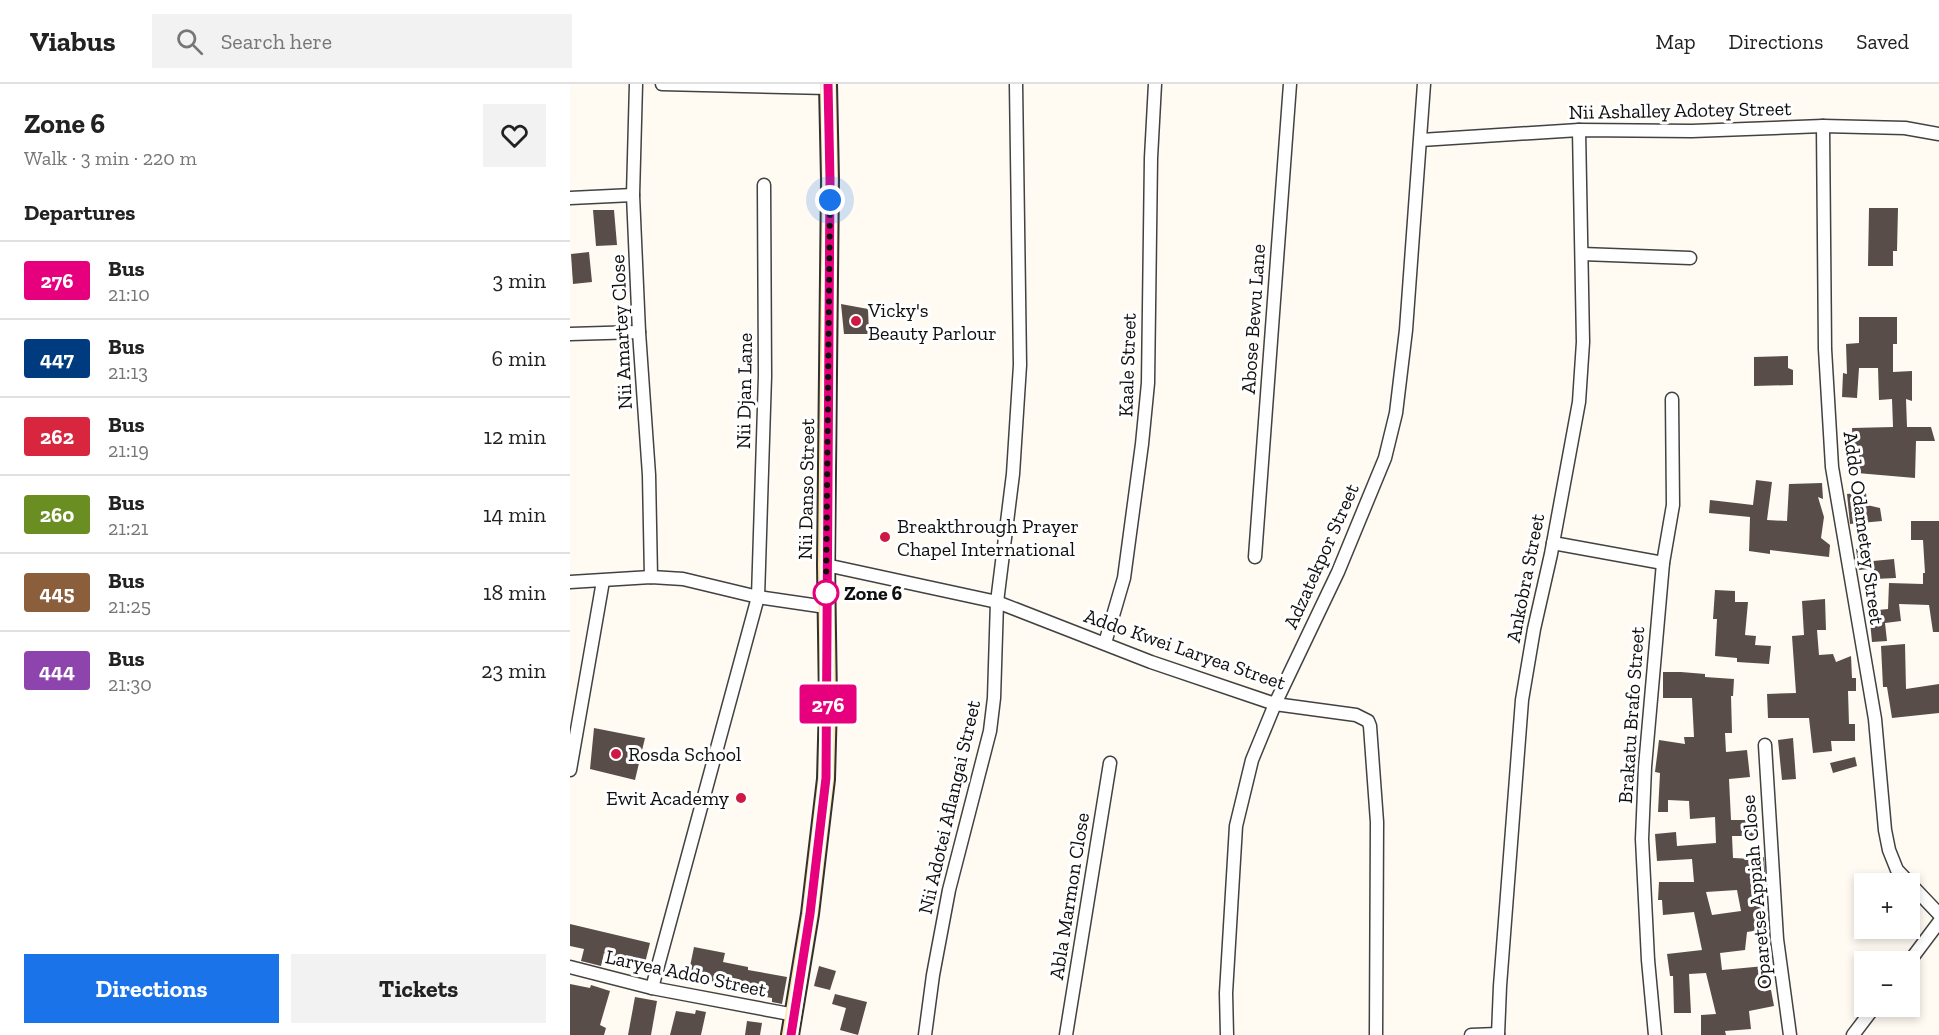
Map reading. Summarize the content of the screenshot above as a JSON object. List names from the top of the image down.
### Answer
{
  "streets": {
    "street": [
      "Nii Ashalley Adotey Street",
      "Abose Bewu Lane",
      "Nii Amartey Close",
      "Kaale Street",
      "Nii Djan Lane",
      "Nii Danso Street",
      "Addo Odametey Street",
      "Adzatekpor Street",
      "Ankobra Street",
      "Addo Kwei Laryea Street",
      "Brakatu Brafo Street",
      "Nii Adotei Aflangai Street",
      "Oparetse Appiah Close",
      "Abla Marmon Close",
      "Laryea Addo Street"
    ]
  },
  "crossings": [
    ["Nii Ashalley Adotey Street", "Addo Odametey Street"],
    ["Nii Ashalley Adotey Street", "Adzatekpor Street"],
    ["Nii Ashalley Adotey Street", "Ankobra Street"],
    ["Kaale Street", "Addo Kwei Laryea Street"],
    ["Nii Djan Lane", "Laryea Addo Street"],
    ["Nii Danso Street", "Addo Kwei Laryea Street"],
    ["Nii Danso Street", "Laryea Addo Street"],
    ["Adzatekpor Street", "Addo Kwei Laryea Street"],
    ["Addo Kwei Laryea Street", "Nii Adotei Aflangai Street"]
  ],
  "places": [
    "Vicky's Beauty Parlour",
    "Breakthrough Prayer Chapel International",
    "Zone 6",
    "Rosda School",
    "Ewit Academy"
  ],
  "lines": ["bus line 276"],
  "page": {
    "header": "Viabus",
    "search": "Search here",
    "nav": ["Map", "Directions", "Saved"],
    "heading": [
      ["Zone 6", "Walk · 3 min · 220 m"],
      "Departures"
    ],
    "on_map": "276",
    "list": [
      {
        "mark": "276",
        "name": "Bus",
        "note": "21:10",
        "value": "3 min"
      },
      {
        "mark": "447",
        "name": "Bus",
        "note": "21:13",
        "value": "6 min"
      },
      {
        "mark": "262",
        "name": "Bus",
        "note": "21:19",
        "value": "12 min"
      },
      {
        "mark": "260",
        "name": "Bus",
        "note": "21:21",
        "value": "14 min"
      },
      {
        "mark": "445",
        "name": "Bus",
        "note": "21:25",
        "value": "18 min"
      },
      {
        "mark": "444",
        "name": "Bus",
        "note": "21:30",
        "value": "23 min"
      }
    ],
    "map_buttons": ["+", "−"],
    "buttons": ["Directions", "Tickets"]
  }
}
